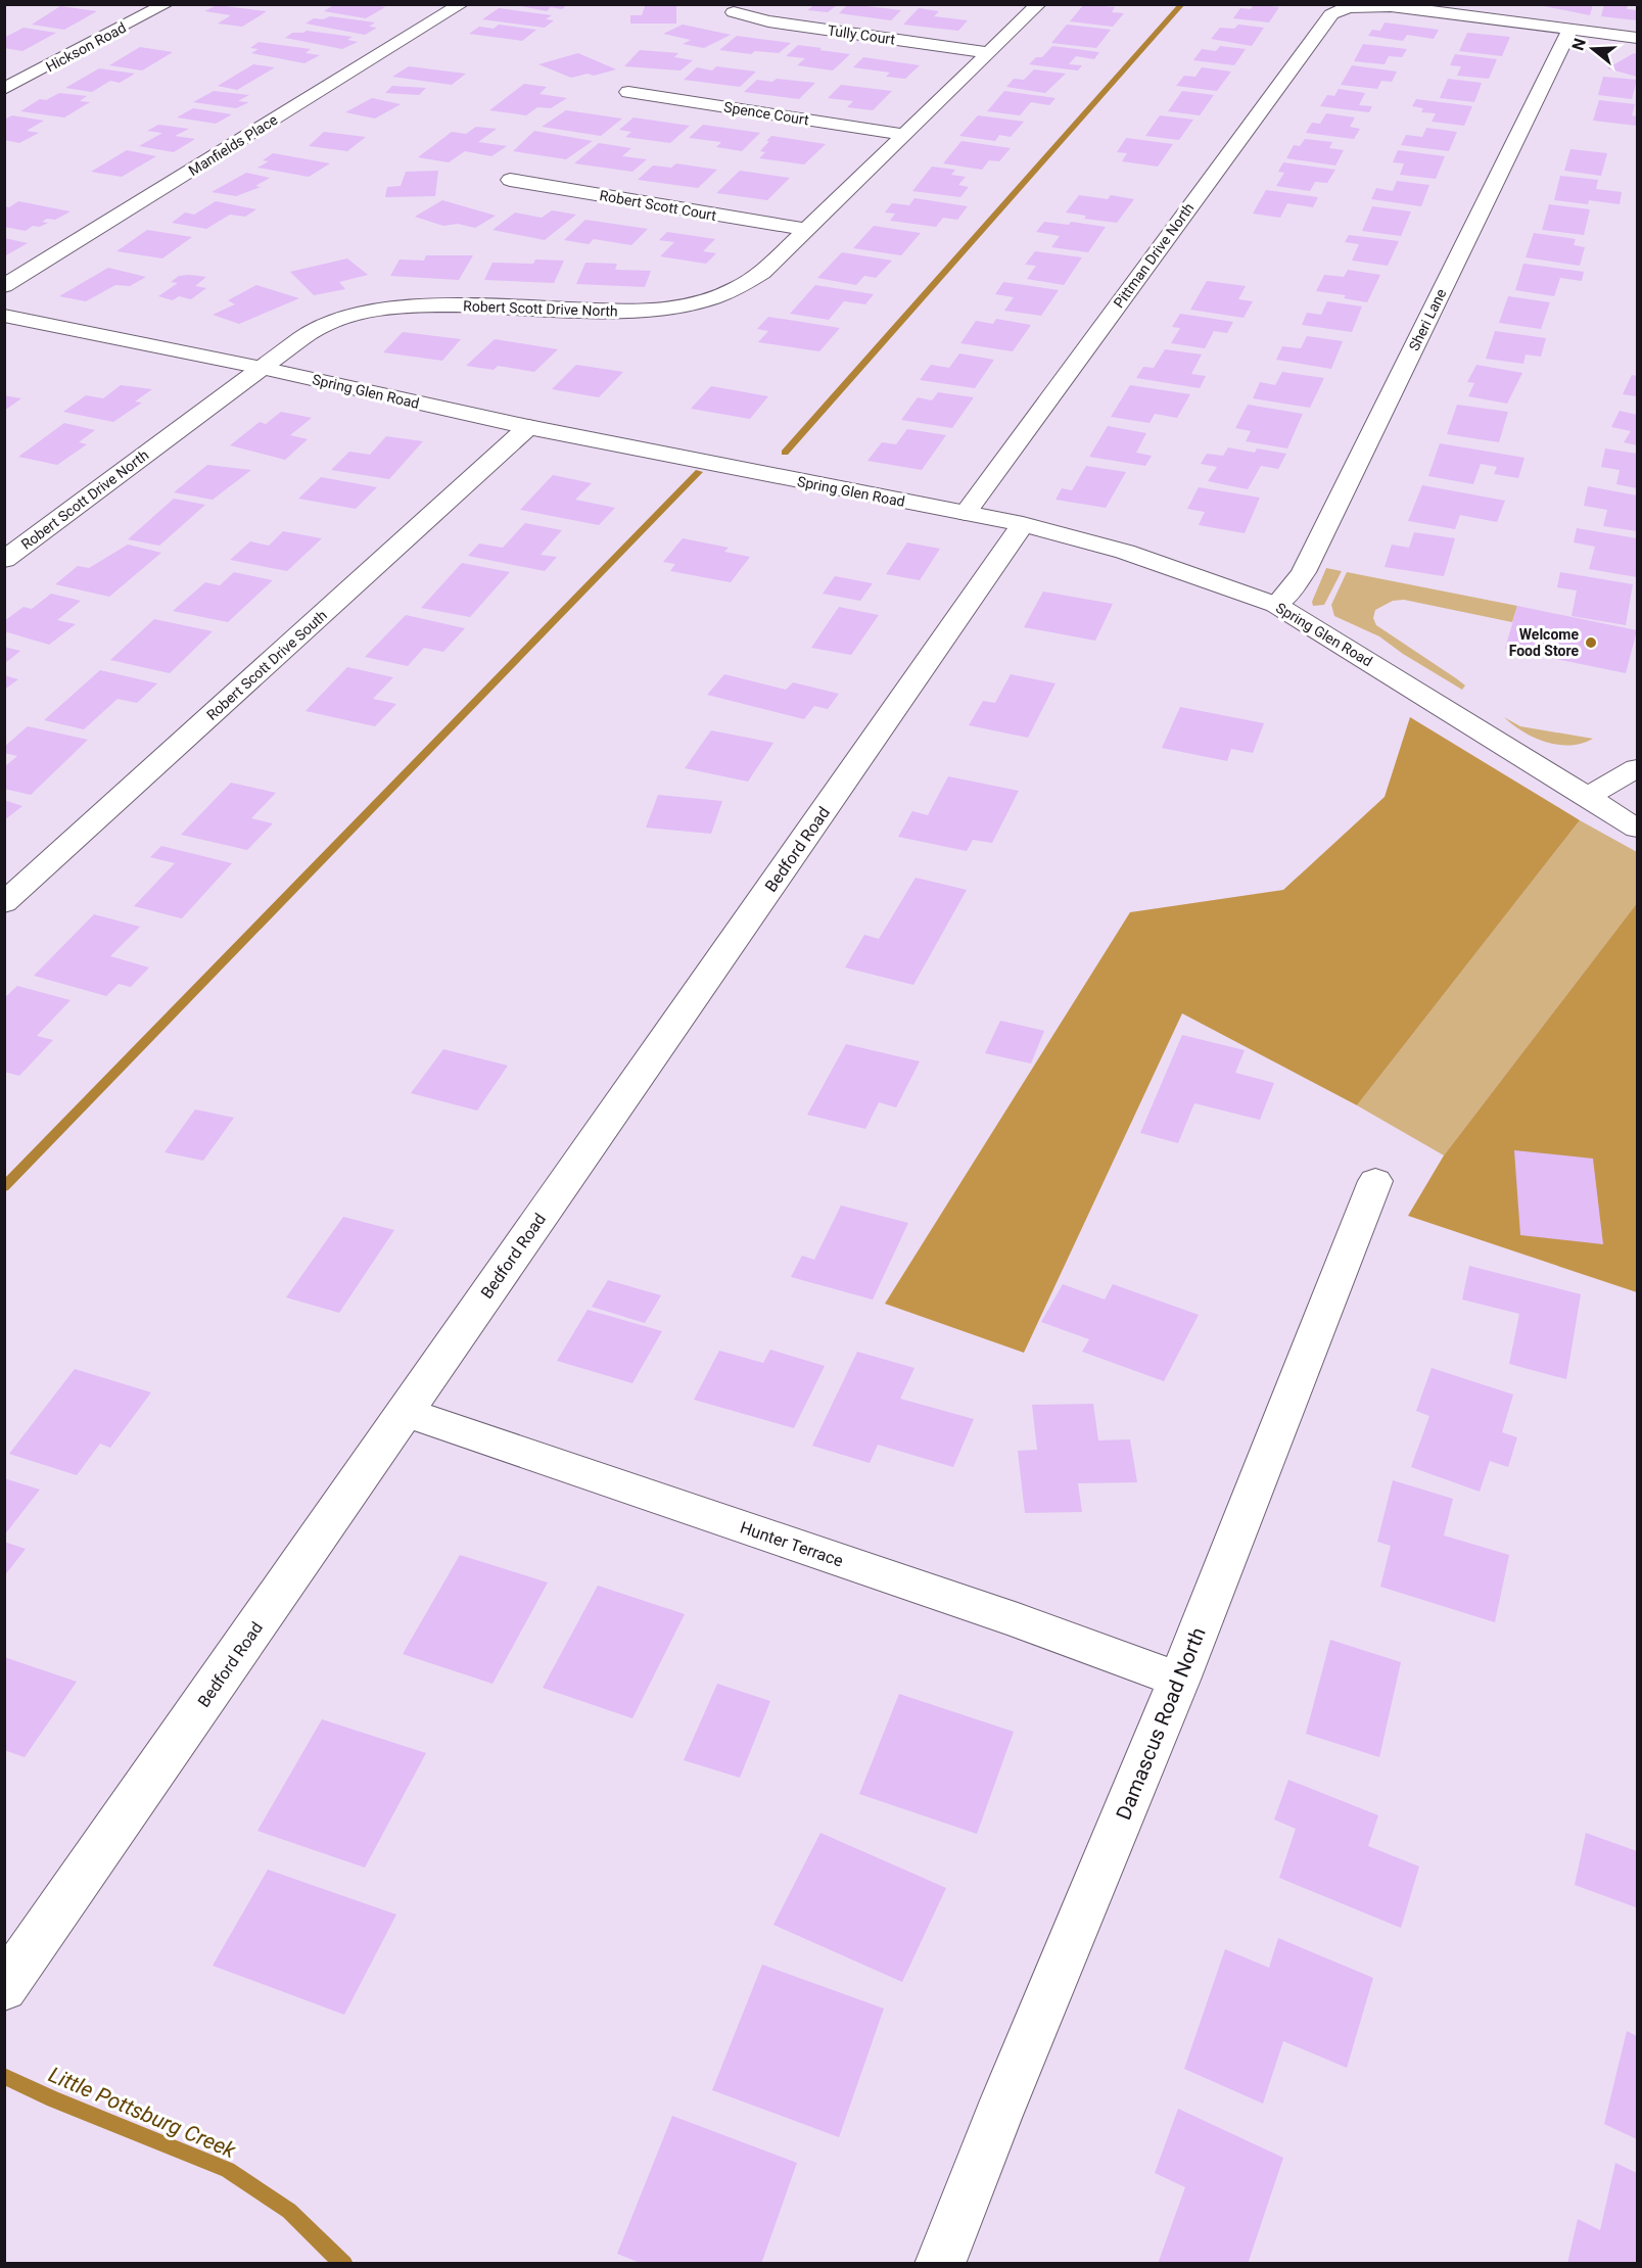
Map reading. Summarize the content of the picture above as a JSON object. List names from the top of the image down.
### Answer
{
  "streets": {
    "street": [
      "Tully Court",
      "Hickson Road",
      "Spence Court",
      "Manfields Place",
      "Robert Scott Court",
      "Pittman Drive North",
      "Robert Scott Drive North",
      "Sheri Lane",
      "Spring Glen Road",
      "Robert Scott Drive South",
      "Bedford Road",
      "Hunter Terrace",
      "Damascus Road North"
    ]
  },
  "crossings": [
    ["Tully Court", "Robert Scott Drive North"],
    ["Spence Court", "Robert Scott Drive North"],
    ["Robert Scott Court", "Robert Scott Drive North"],
    ["Pittman Drive North", "Sheri Lane"],
    ["Pittman Drive North", "Spring Glen Road"],
    ["Robert Scott Drive North", "Spring Glen Road"],
    ["Sheri Lane", "Spring Glen Road"],
    ["Spring Glen Road", "Robert Scott Drive South"],
    ["Spring Glen Road", "Bedford Road"],
    ["Bedford Road", "Hunter Terrace"],
    ["Hunter Terrace", "Damascus Road North"]
  ],
  "water": ["Little Pottsburg Creek"],
  "places": ["Welcome Food Store"],
  "north": "left"
}
